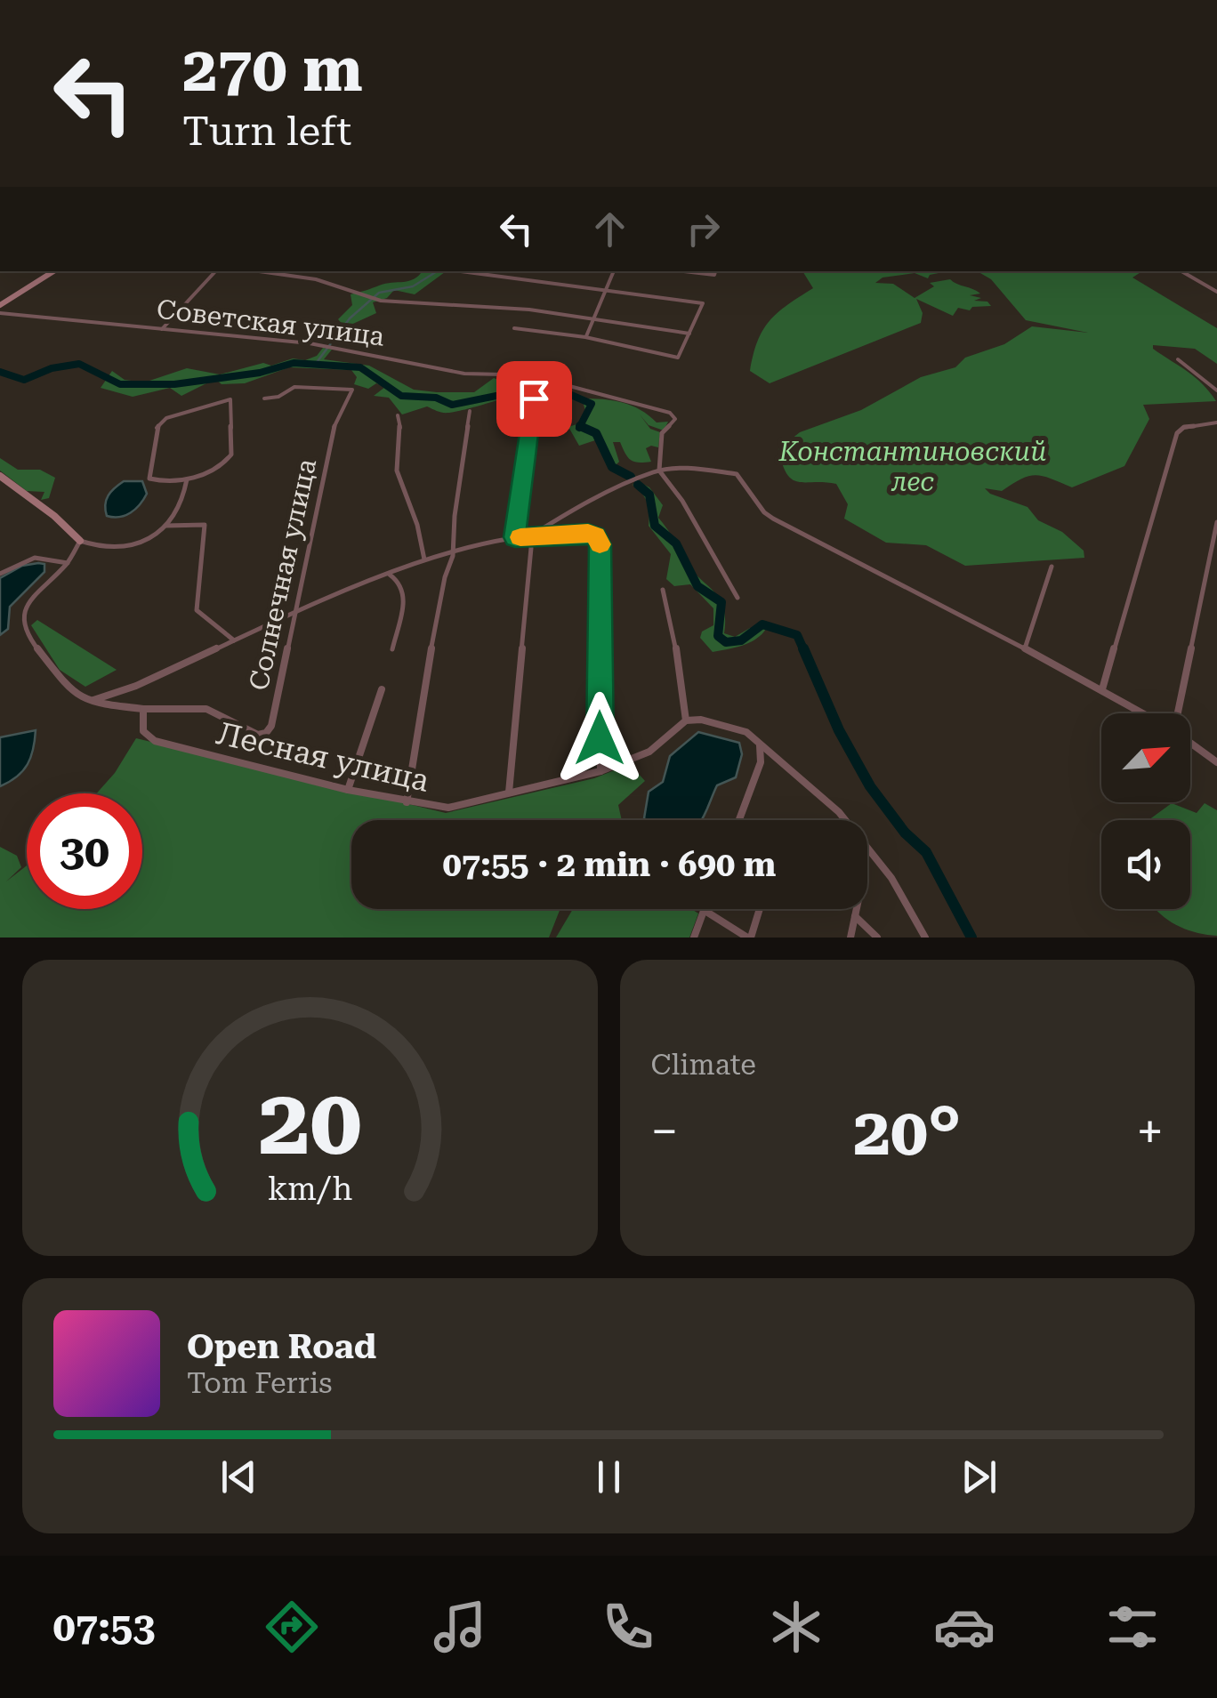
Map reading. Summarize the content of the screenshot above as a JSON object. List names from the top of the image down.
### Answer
{
  "streets": {
    "street": ["Советская улица", "Солнечная улица", "Лесная улица"]
  },
  "crossings": [
    ["Солнечная улица", "Лесная улица"]
  ],
  "parks": ["Константиновский лес"],
  "north": "top right",
  "page": {
    "turn": ["270 m", "Turn left"],
    "limit": "30",
    "trip": "07:55 · 2 min · 690 m",
    "tile": "Climate",
    "heat": ["−", "20°", "+"],
    "song": ["Open Road", "Tom Ferris"],
    "tabs": "07:53",
    "gauge": ["20", "km/h"]
  }
}
